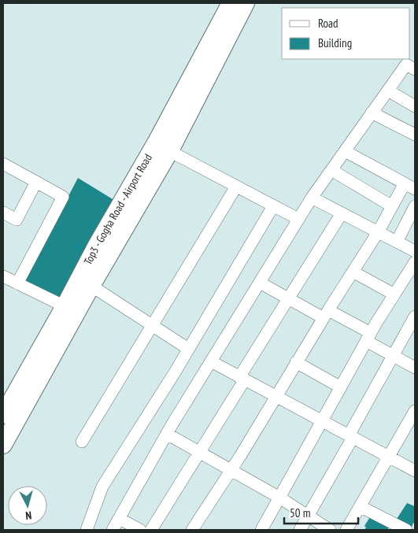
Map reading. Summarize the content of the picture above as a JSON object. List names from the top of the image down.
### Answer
{
  "streets": {
    "main road": ["Top3 - Gogha Road - Airport Road"]
  },
  "legend": ["Road", "Building"],
  "scale_bar": "50 m",
  "north": "bottom"
}
